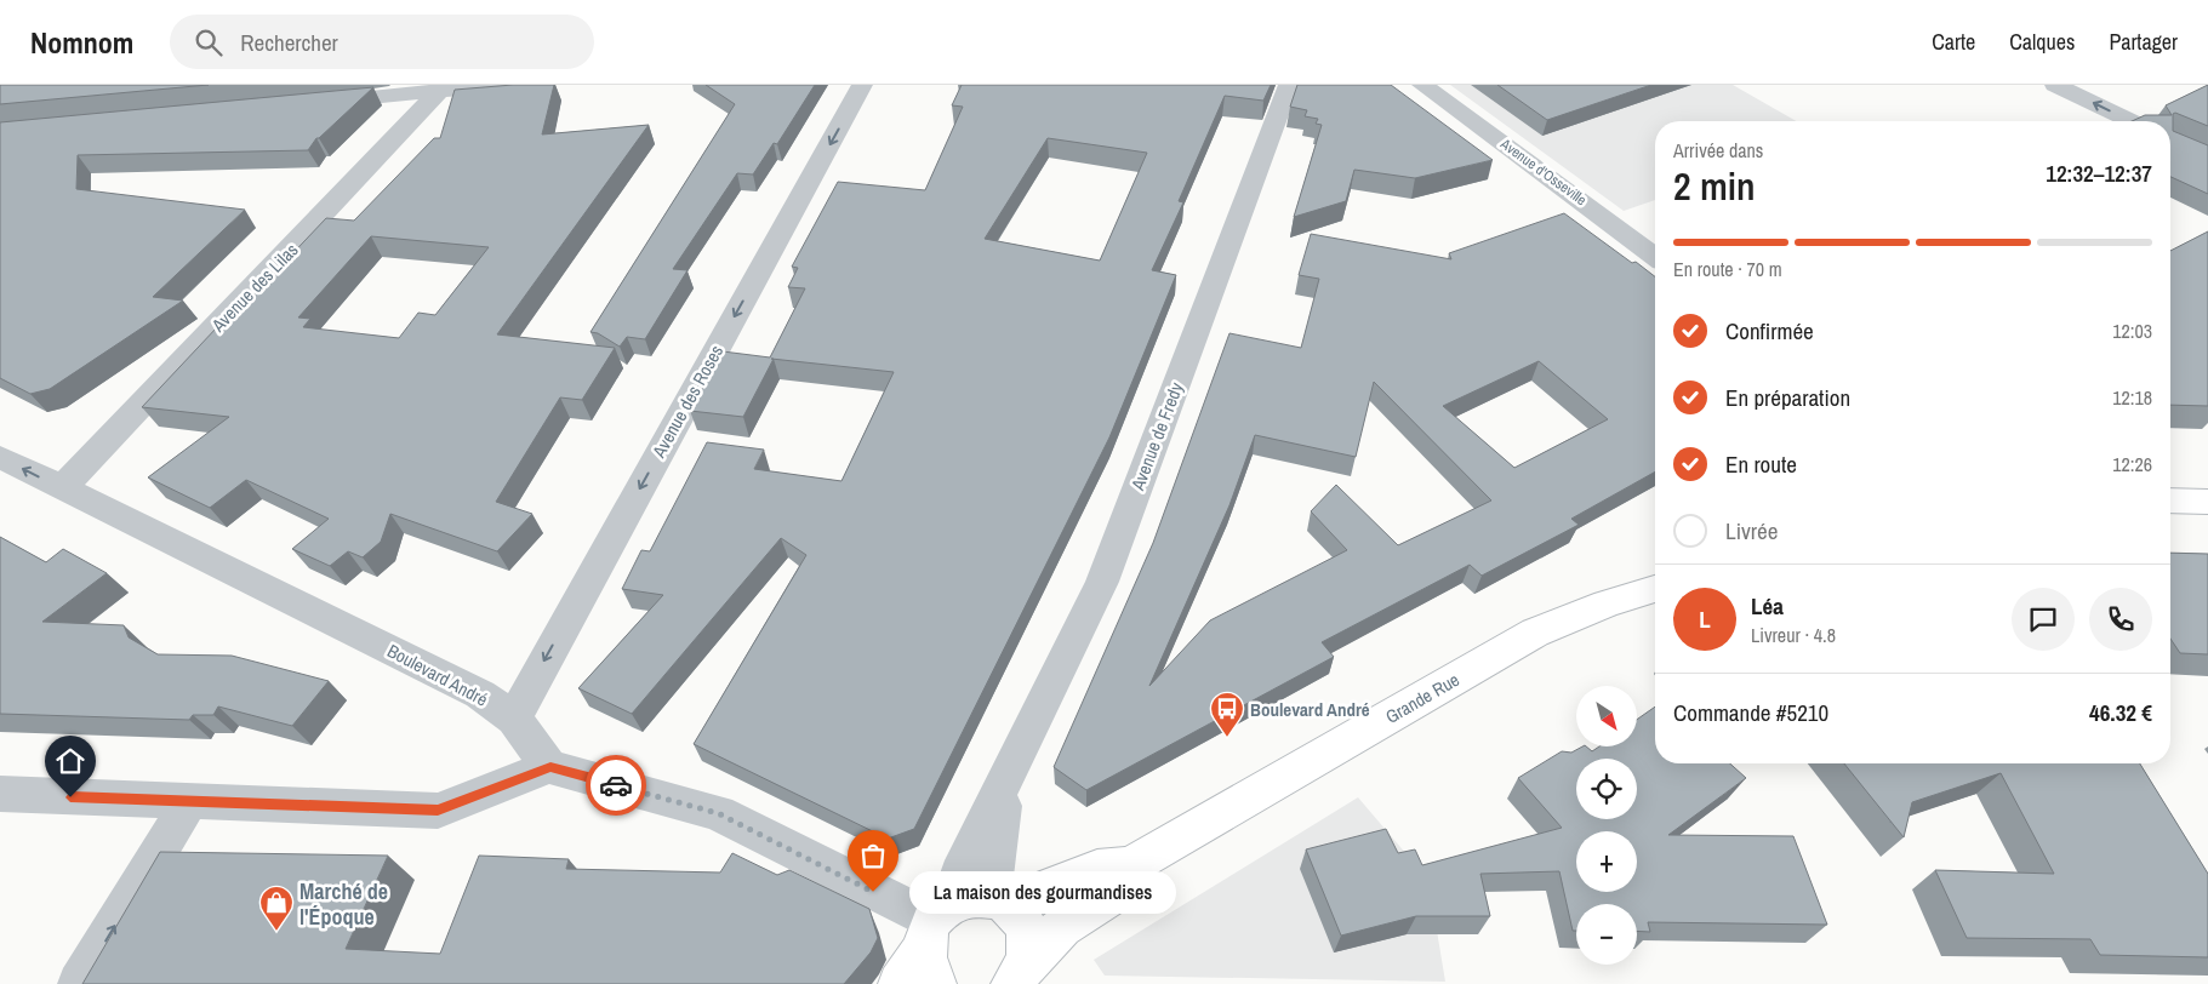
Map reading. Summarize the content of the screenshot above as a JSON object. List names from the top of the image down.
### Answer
{
  "streets": {
    "main road": ["Grande Rue"],
    "street": [
      "Avenue d'Osseville",
      "Avenue des Lilas",
      "Avenue des Roses",
      "Avenue de Fredy",
      "Boulevard André"
    ]
  },
  "crossings": [
    ["Avenue des Lilas", "Boulevard André"],
    ["Avenue des Roses", "Boulevard André"],
    ["Avenue de Fredy", "Grande Rue"]
  ],
  "one_way": ["Avenue des Roses"],
  "places": {
    "bus stop": ["Boulevard André"],
    "other": ["La maison des gourmandises"],
    "shop": ["Marché de l'Époque"]
  },
  "north": "bottom right",
  "page": {
    "header": "Nomnom",
    "search": "Rechercher",
    "nav": ["Carte", "Calques", "Partager"],
    "heading": ["2 min", "Arrivée dans", "12:32–12:37"],
    "panel": [
      "Léa",
      "Livreur · 4.8",
      "Commande #5210",
      "46.32 €"
    ],
    "bar": "En route · 70 m",
    "list": [
      ["Confirmée", "12:03"],
      ["En préparation", "12:18"],
      ["En route", "12:26"],
      "Livrée"
    ],
    "round": "L",
    "map_buttons": ["+", "−"],
    "bubble": "La maison des gourmandises"
  }
}
